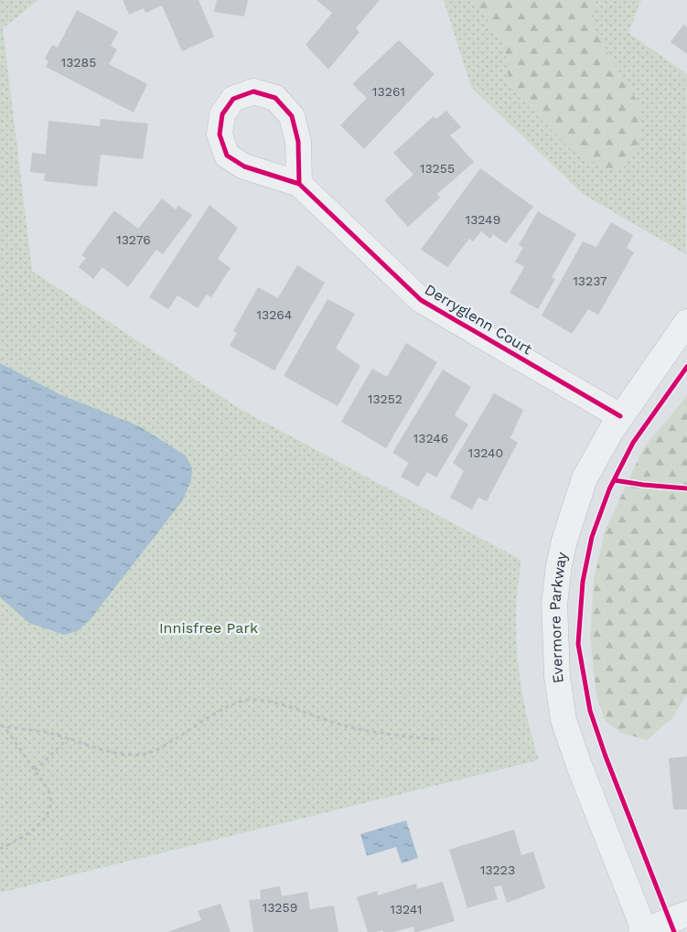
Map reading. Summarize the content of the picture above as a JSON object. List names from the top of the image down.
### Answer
{
  "streets": {
    "street": ["Derryglenn Court", "Evermore Parkway"]
  },
  "crossings": [
    ["Derryglenn Court", "Evermore Parkway"]
  ],
  "parks": ["Innisfree Park"],
  "house_numbers": [
    "13285",
    "13261",
    "13255",
    "13249",
    "13276",
    "13237",
    "13264",
    "13252",
    "13246",
    "13240",
    "13223",
    "13259",
    "13241"
  ]
}
